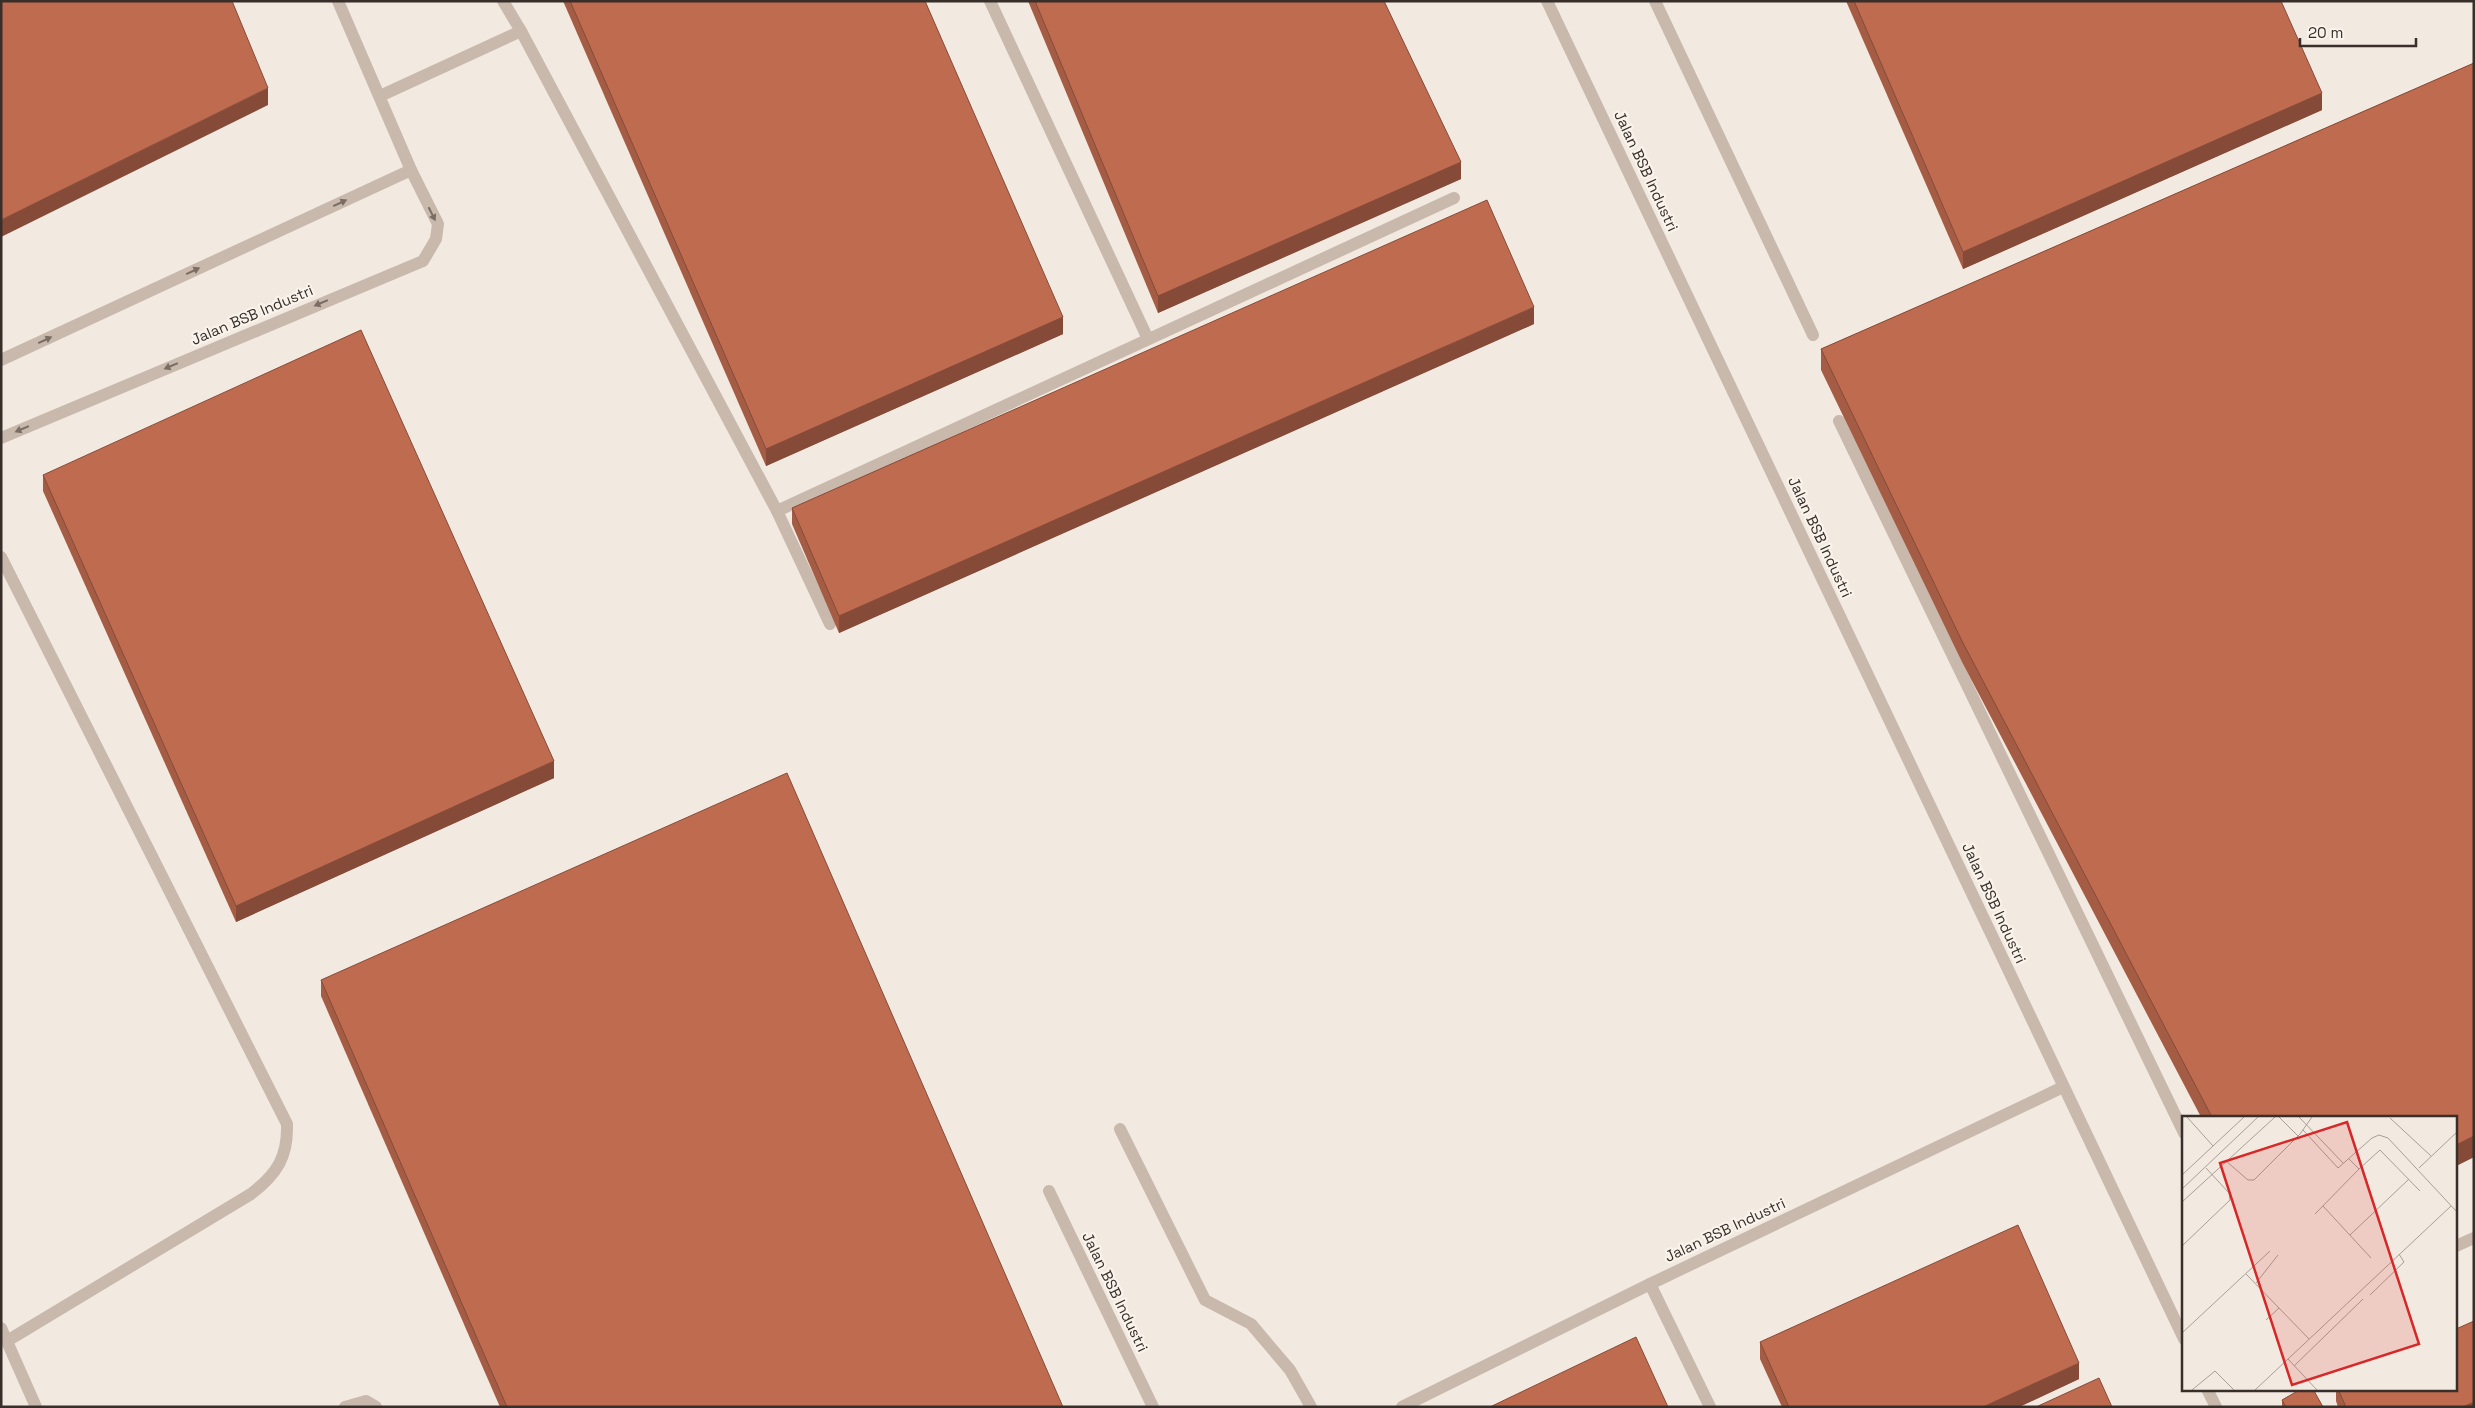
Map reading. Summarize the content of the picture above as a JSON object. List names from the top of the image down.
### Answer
{
  "streets": {
    "lane": ["Jalan BSB Industri"]
  },
  "scale_bar": "20 m"
}
